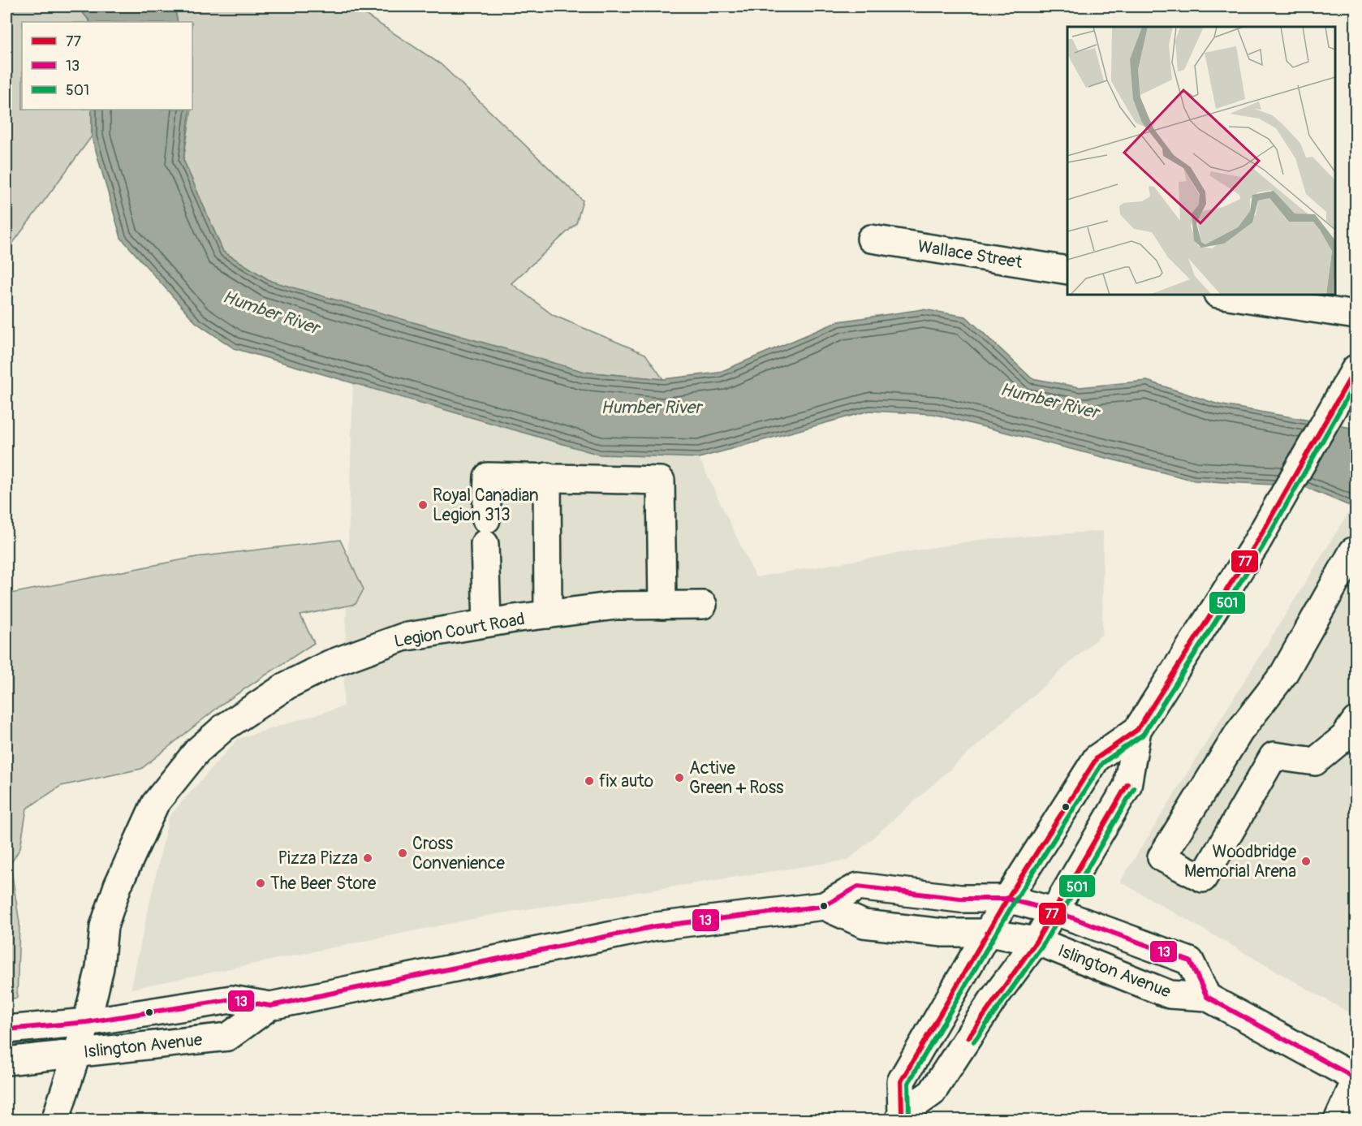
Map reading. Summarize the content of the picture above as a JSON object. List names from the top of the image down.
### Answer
{
  "streets": {
    "main road": ["Wallace Street", "Legion Court Road", "Islington Avenue"]
  },
  "crossings": [
    ["Legion Court Road", "Islington Avenue"]
  ],
  "water": ["Humber River"],
  "places": [
    "Royal Canadian Legion 313",
    "Active Green + Ross",
    "fix auto",
    "Cross Convenience",
    "Pizza Pizza",
    "Woodbridge Memorial Arena",
    "The Beer Store"
  ],
  "lines": ["transit line 77", "transit line 501", "transit line 13"],
  "legend": ["77", "13", "501"]
}
